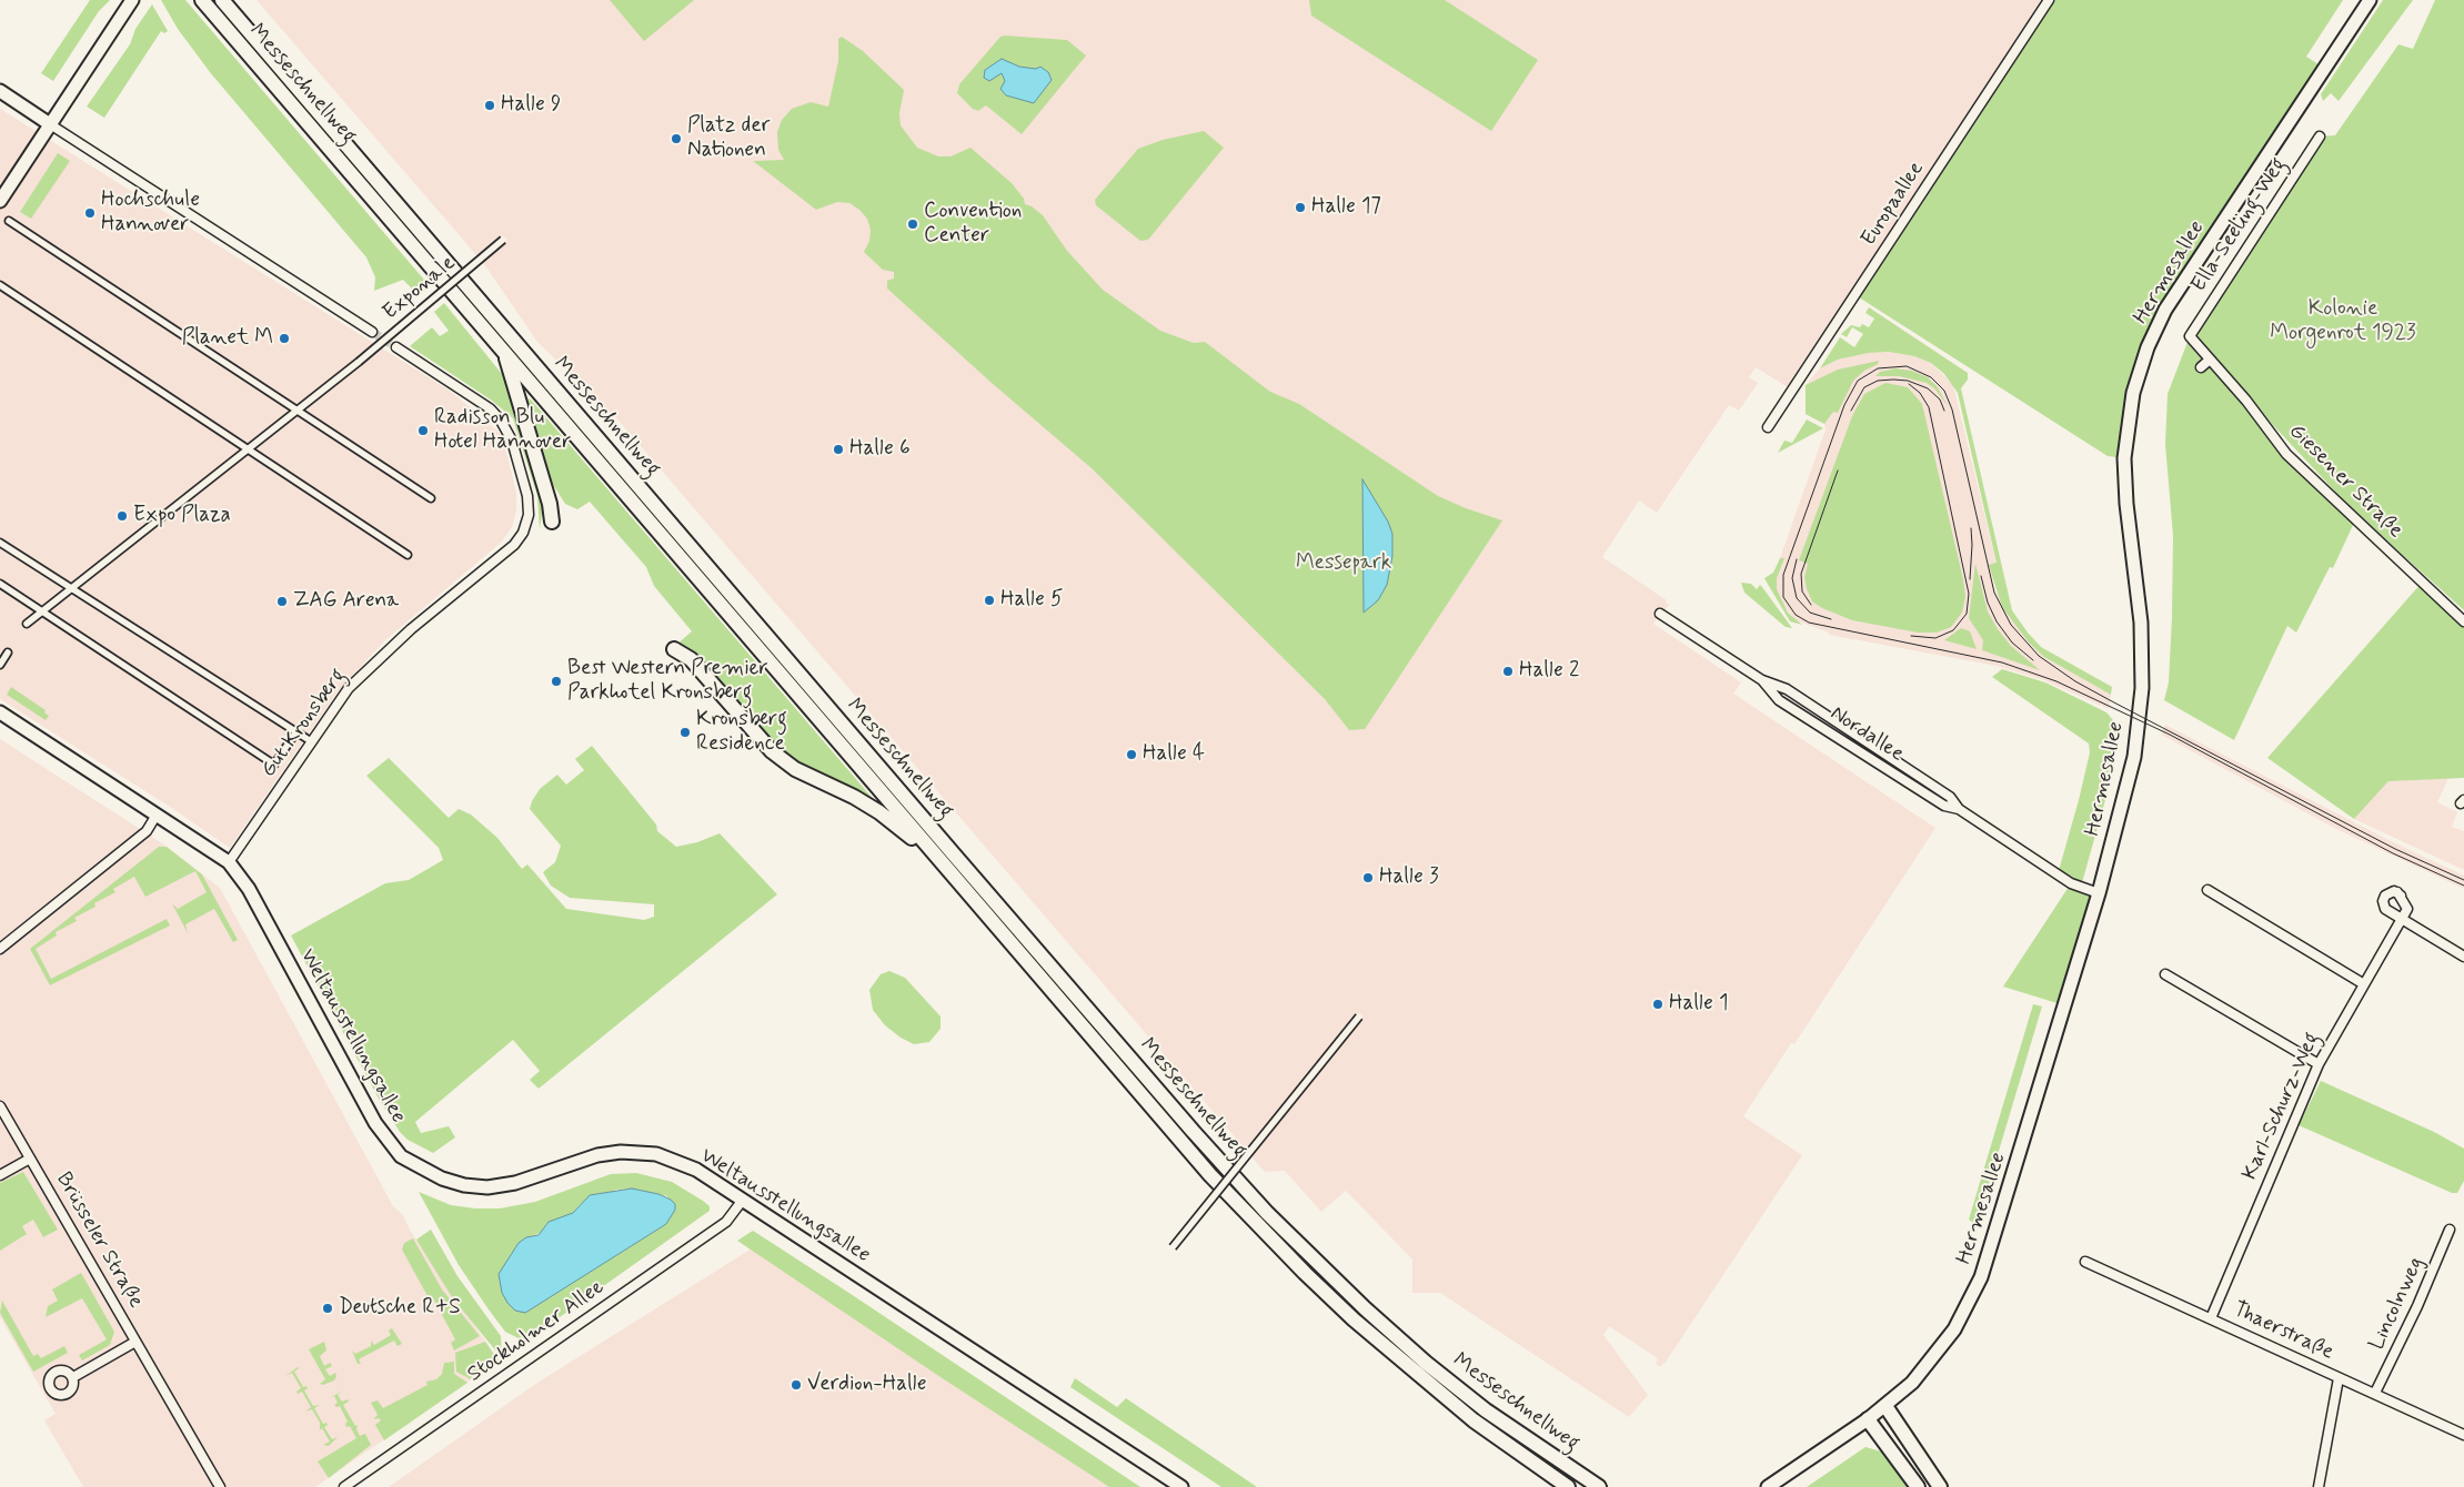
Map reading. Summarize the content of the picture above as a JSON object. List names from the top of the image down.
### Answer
{
  "streets": {
    "highway": ["Messeschnellweg"],
    "main road": ["Hermesallee", "Weltausstellungsallee"],
    "street": [
      "Europaallee",
      "Ella-Seeling-Weg",
      "Exponale",
      "Giesener Straße",
      "Gut Kronsberg",
      "Nordallee",
      "Karl-Schurz-Weg",
      "Brüsseler Straße",
      "Lincolnweg",
      "Stockholmer Allee",
      "Thaerstraße"
    ]
  },
  "crossings": [
    ["Ella-Seeling-Weg", "Giesener Straße"],
    ["Hermesallee", "Nordallee"],
    ["Gut Kronsberg", "Weltausstellungsallee"],
    ["Weltausstellungsallee", "Stockholmer Allee"],
    ["Karl-Schurz-Weg", "Thaerstraße"],
    ["Lincolnweg", "Thaerstraße"]
  ],
  "parks": ["Kolonie Morgenrot 1923", "Messepark"],
  "places": [
    "Halle 9",
    "Platz der Nationen",
    "Halle 17",
    "Hochschule Hannover",
    "Convention Center",
    "Planet M",
    "Radisson Blu Hotel Hannover",
    "Halle 6",
    "Expo Plaza",
    "Halle 5",
    "ZAG Arena",
    "Halle 2",
    "Best Western Premier Parkhotel Kronsberg",
    "Kronsberg Residence",
    "Halle 4",
    "Halle 3",
    "Halle 1",
    "Deutsche R+S",
    "Verdion-Halle"
  ]
}
